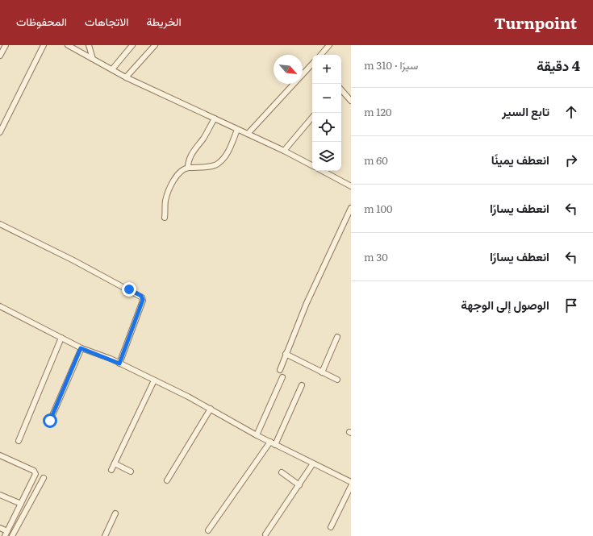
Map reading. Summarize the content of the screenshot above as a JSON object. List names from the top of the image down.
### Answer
{
  "north": "bottom right",
  "page": {
    "header": "Turnpoint",
    "nav": ["الخريطة", "الاتجاهات", "المحفوظات"],
    "heading": ["4 دقيقة", "سيرًا · 310 m"],
    "map_buttons": ["+", "−"],
    "list": [
      ["تابع السير", "120 m"],
      ["انعطف يمينًا", "60 m"],
      ["انعطف يسارًا", "100 m"],
      ["انعطف يسارًا", "30 m"],
      "الوصول إلى الوجهة"
    ]
  }
}
